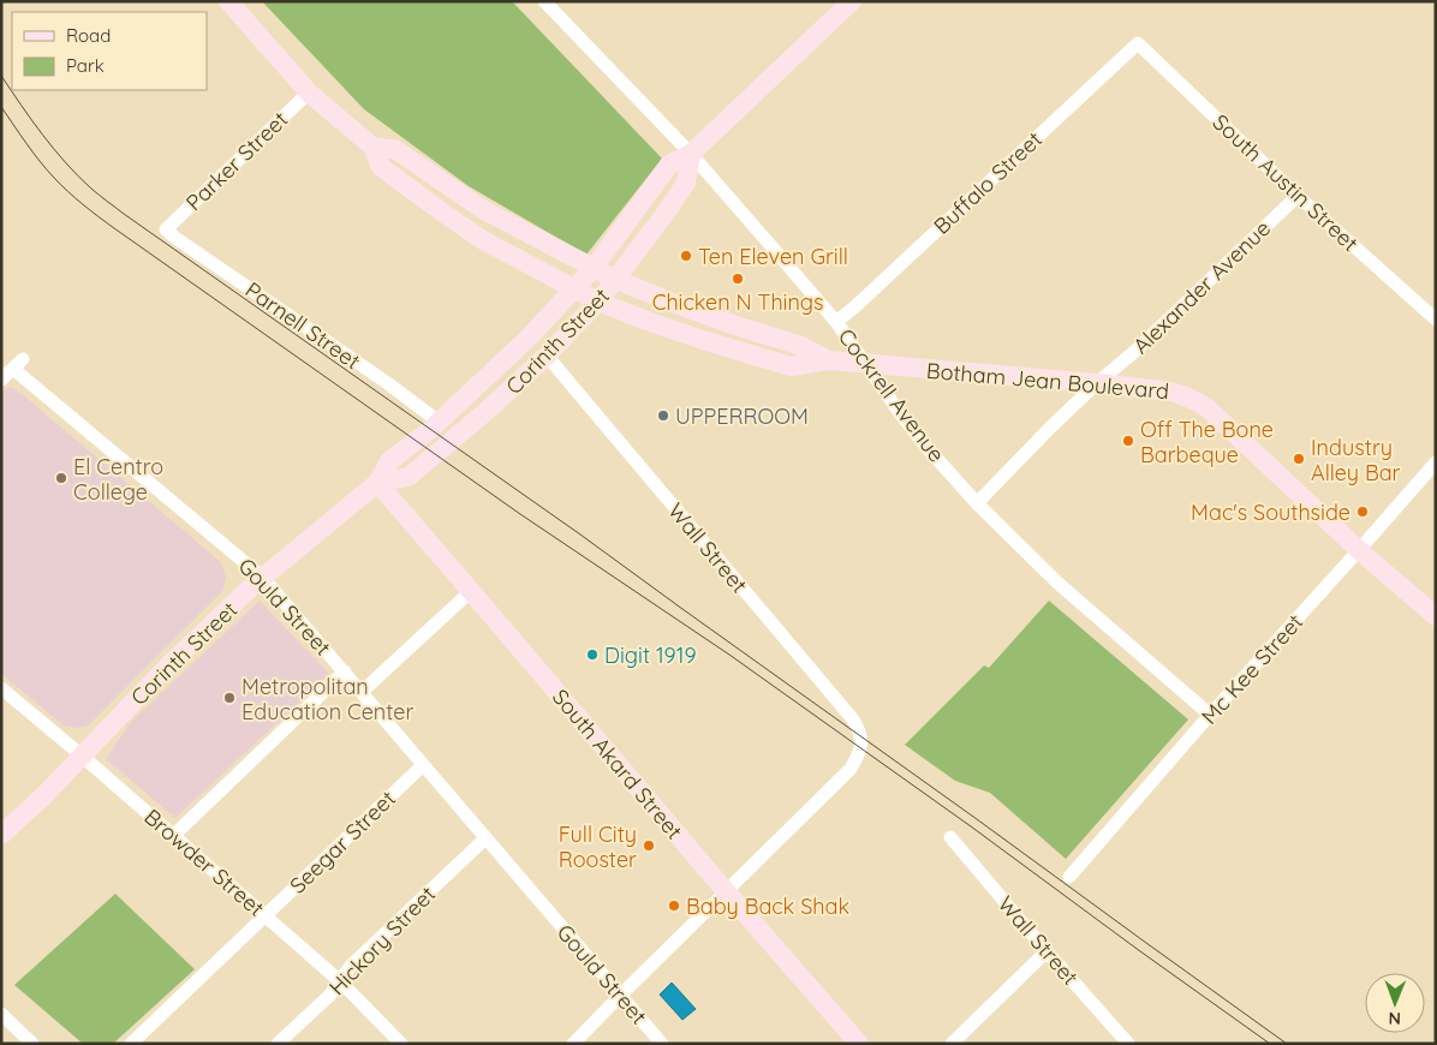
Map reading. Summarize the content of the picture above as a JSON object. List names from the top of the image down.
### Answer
{
  "streets": {
    "main road": ["Corinth Street", "Botham Jean Boulevard", "South Akard Street"],
    "street": [
      "Parker Street",
      "Buffalo Street",
      "South Austin Street",
      "Alexander Avenue",
      "Parnell Street",
      "Cockrell Avenue",
      "Wall Street",
      "Gould Street",
      "Mc Kee Street",
      "Seegar Street",
      "Browder Street",
      "Hickory Street"
    ]
  },
  "crossings": [
    ["Parker Street", "Parnell Street"],
    ["Parker Street", "Botham Jean Boulevard"],
    ["Buffalo Street", "South Austin Street"],
    ["Buffalo Street", "Cockrell Avenue"],
    ["South Austin Street", "Alexander Avenue"],
    ["Alexander Avenue", "Botham Jean Boulevard"],
    ["Alexander Avenue", "Cockrell Avenue"],
    ["Parnell Street", "Corinth Street"],
    ["Corinth Street", "Botham Jean Boulevard"],
    ["Corinth Street", "Cockrell Avenue"],
    ["Corinth Street", "Wall Street"],
    ["Corinth Street", "Gould Street"],
    ["Corinth Street", "South Akard Street"],
    ["Corinth Street", "Browder Street"],
    ["Botham Jean Boulevard", "Cockrell Avenue"],
    ["Botham Jean Boulevard", "Mc Kee Street"],
    ["Cockrell Avenue", "Mc Kee Street"],
    ["Wall Street", "South Akard Street"],
    ["Gould Street", "Seegar Street"],
    ["Gould Street", "Hickory Street"],
    ["Seegar Street", "Browder Street"],
    ["Browder Street", "Hickory Street"]
  ],
  "places": [
    "Ten Eleven Grill",
    "Chicken N Things",
    "UPPERROOM",
    "Off The Bone Barbeque",
    "Industry Alley Bar",
    "El Centro College",
    "Mac's Southside",
    "Digit 1919",
    "Metropolitan Education Center",
    "Full City Rooster",
    "Baby Back Shak"
  ],
  "legend": ["Road", "Park"],
  "north": "bottom"
}
